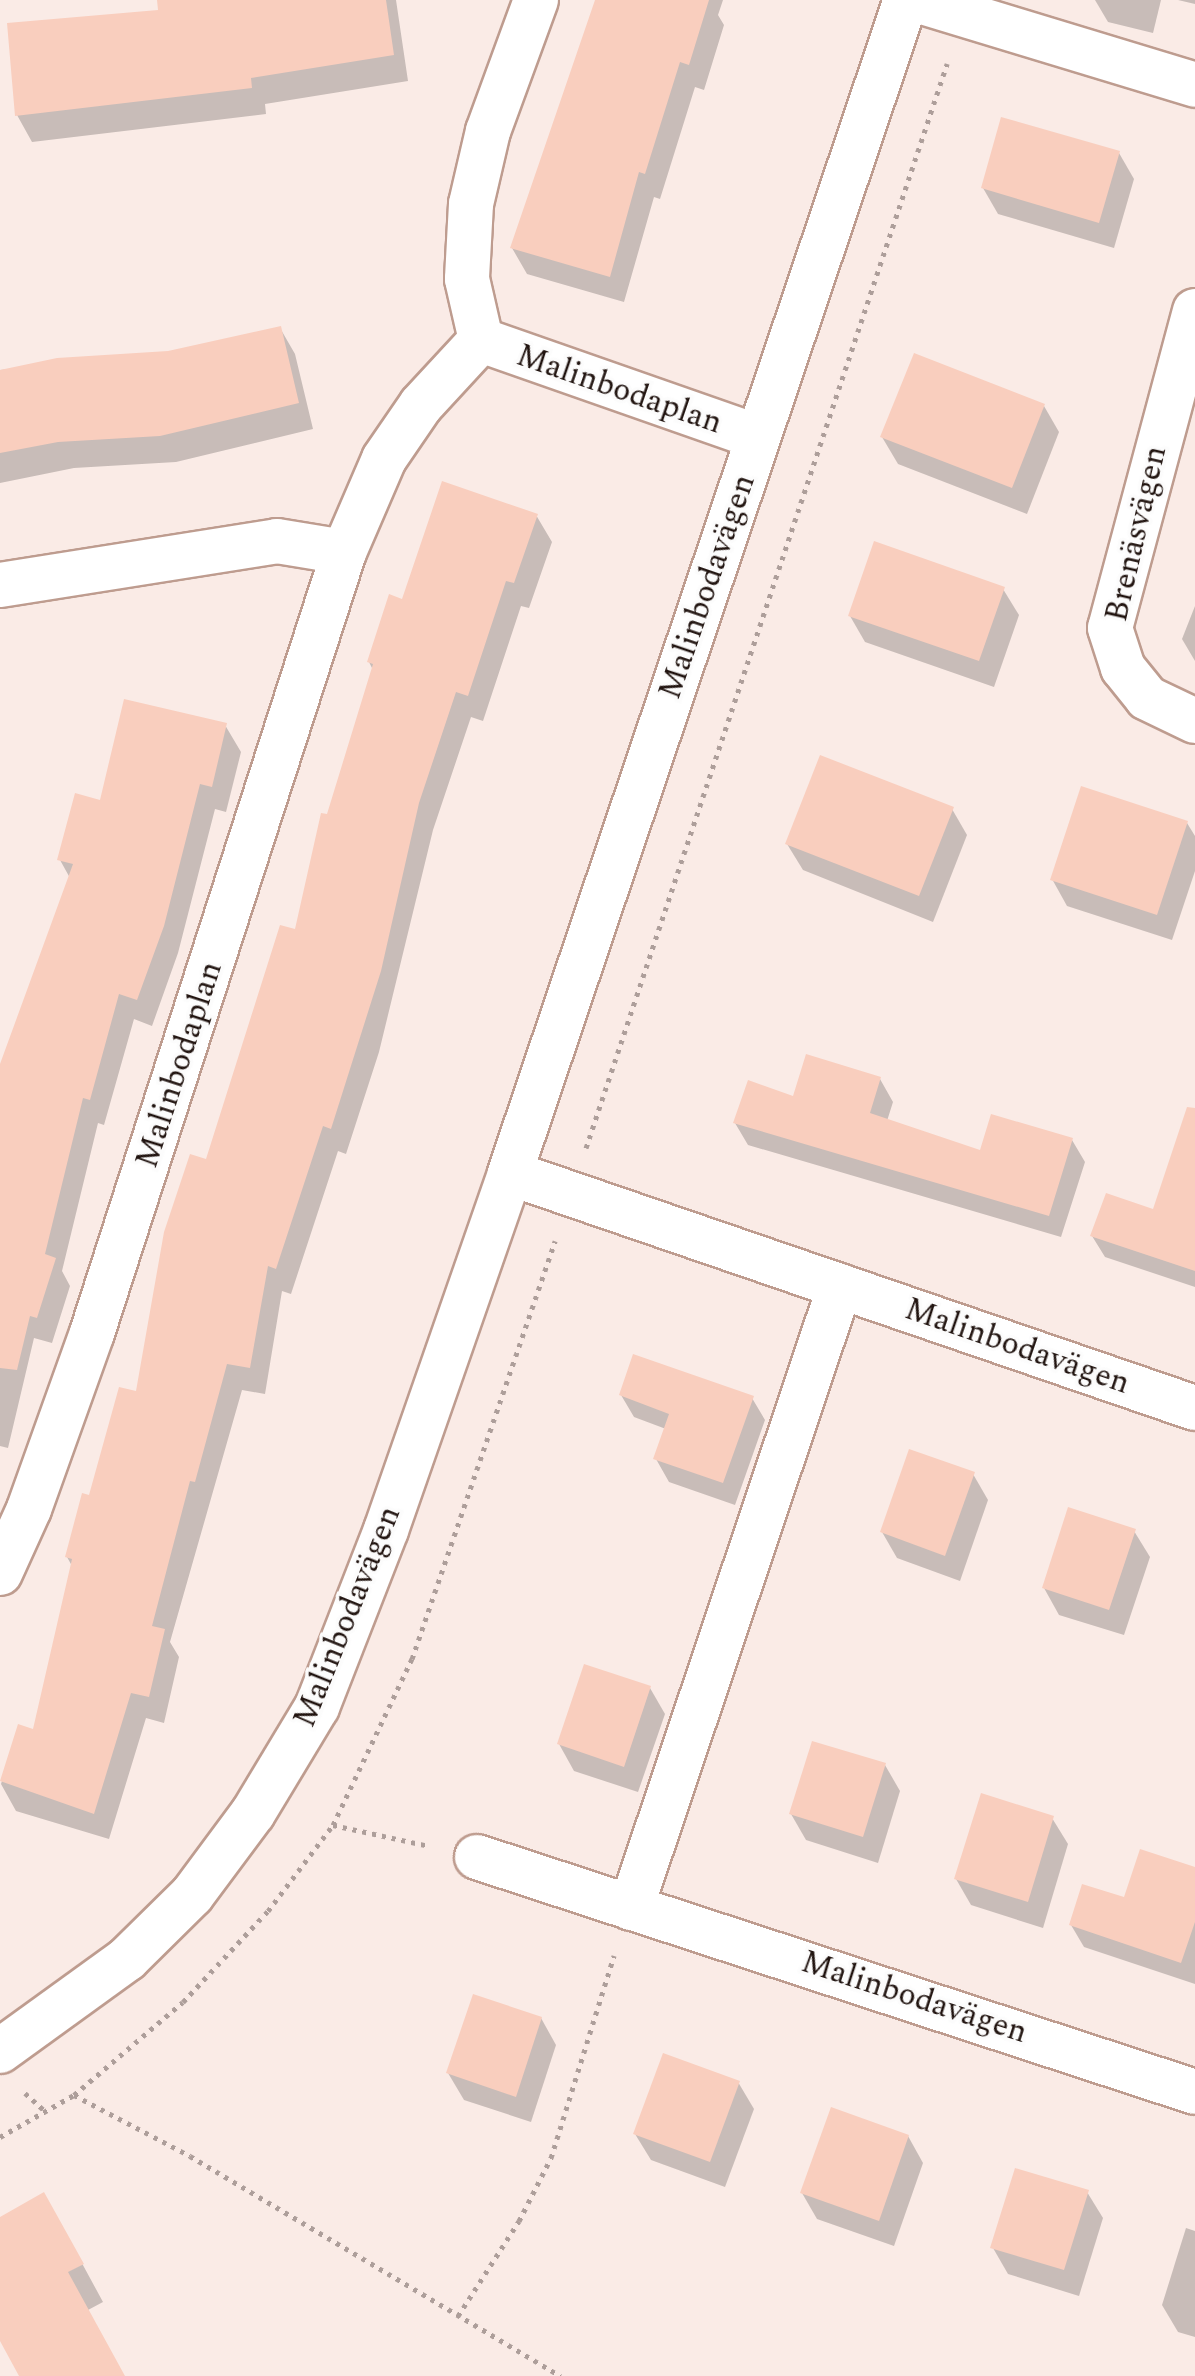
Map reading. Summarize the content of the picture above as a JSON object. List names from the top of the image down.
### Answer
{
  "streets": {
    "street": ["Malinbodaplan", "Brenäsvägen", "Malinbodavägen"]
  },
  "crossings": [
    ["Malinbodaplan", "Malinbodavägen"]
  ]
}
